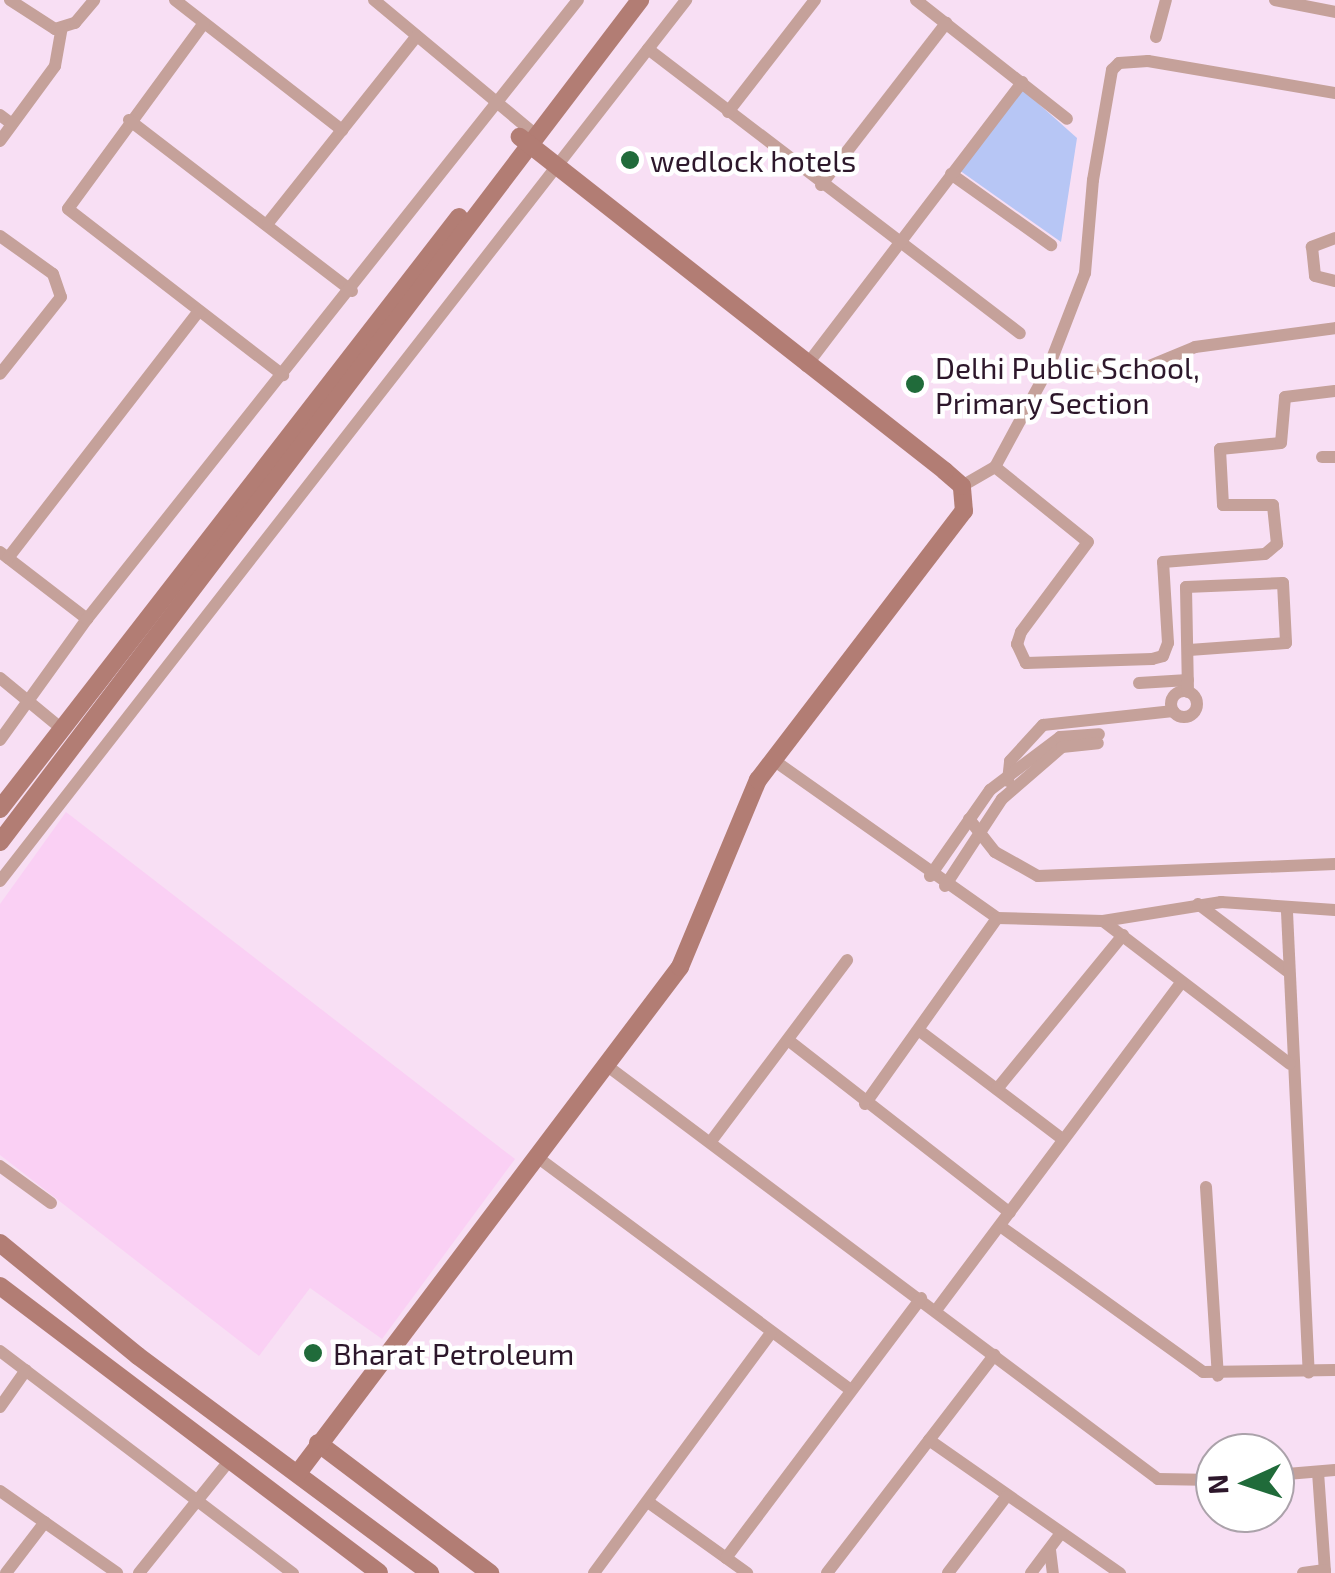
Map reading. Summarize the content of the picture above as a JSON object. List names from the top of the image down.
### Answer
{
  "places": ["wedlock hotels", "Delhi Public School, Primary Section", "Bharat Petroleum"],
  "north": "left"
}
